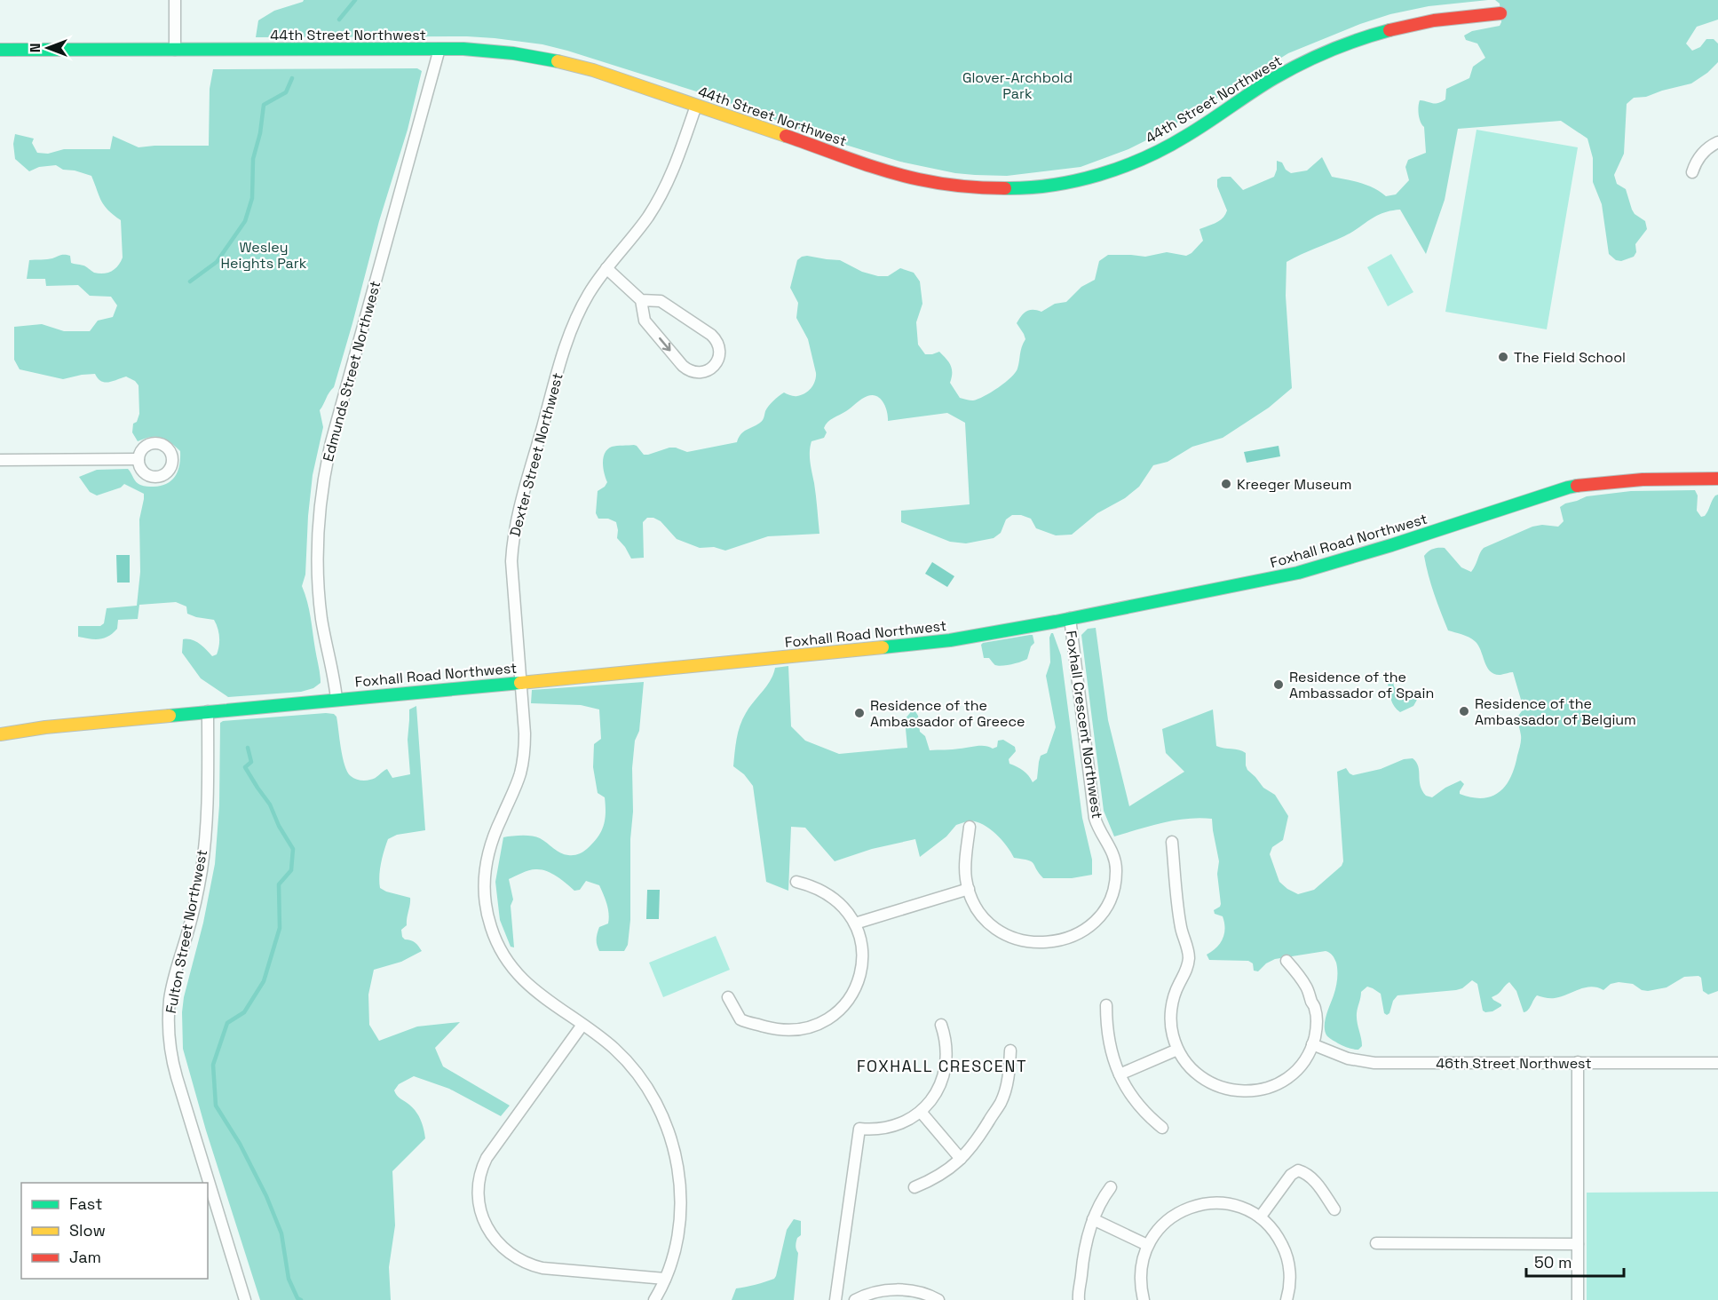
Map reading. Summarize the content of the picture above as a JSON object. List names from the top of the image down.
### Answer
{
  "streets": {
    "main road": ["44th Street Northwest", "Foxhall Road Northwest"],
    "street": [
      "Edmunds Street Northwest",
      "Dexter Street Northwest",
      "Foxhall Crescent Northwest",
      "Fulton Street Northwest",
      "46th Street Northwest"
    ]
  },
  "crossings": [
    ["44th Street Northwest", "Edmunds Street Northwest"],
    ["44th Street Northwest", "Dexter Street Northwest"],
    ["Edmunds Street Northwest", "Foxhall Road Northwest"],
    ["Dexter Street Northwest", "Foxhall Road Northwest"],
    ["Foxhall Road Northwest", "Foxhall Crescent Northwest"],
    ["Foxhall Road Northwest", "Fulton Street Northwest"]
  ],
  "districts": ["FOXHALL CRESCENT"],
  "parks": ["Glover-Archbold Park", "Wesley Heights Park"],
  "places": [
    "The Field School",
    "Kreeger Museum",
    "Residence of the Ambassador of Spain",
    "Residence of the Ambassador of Belgium",
    "Residence of the Ambassador of Greece"
  ],
  "legend": ["Fast", "Slow", "Jam"],
  "scale_bar": "50 m",
  "north": "left"
}
